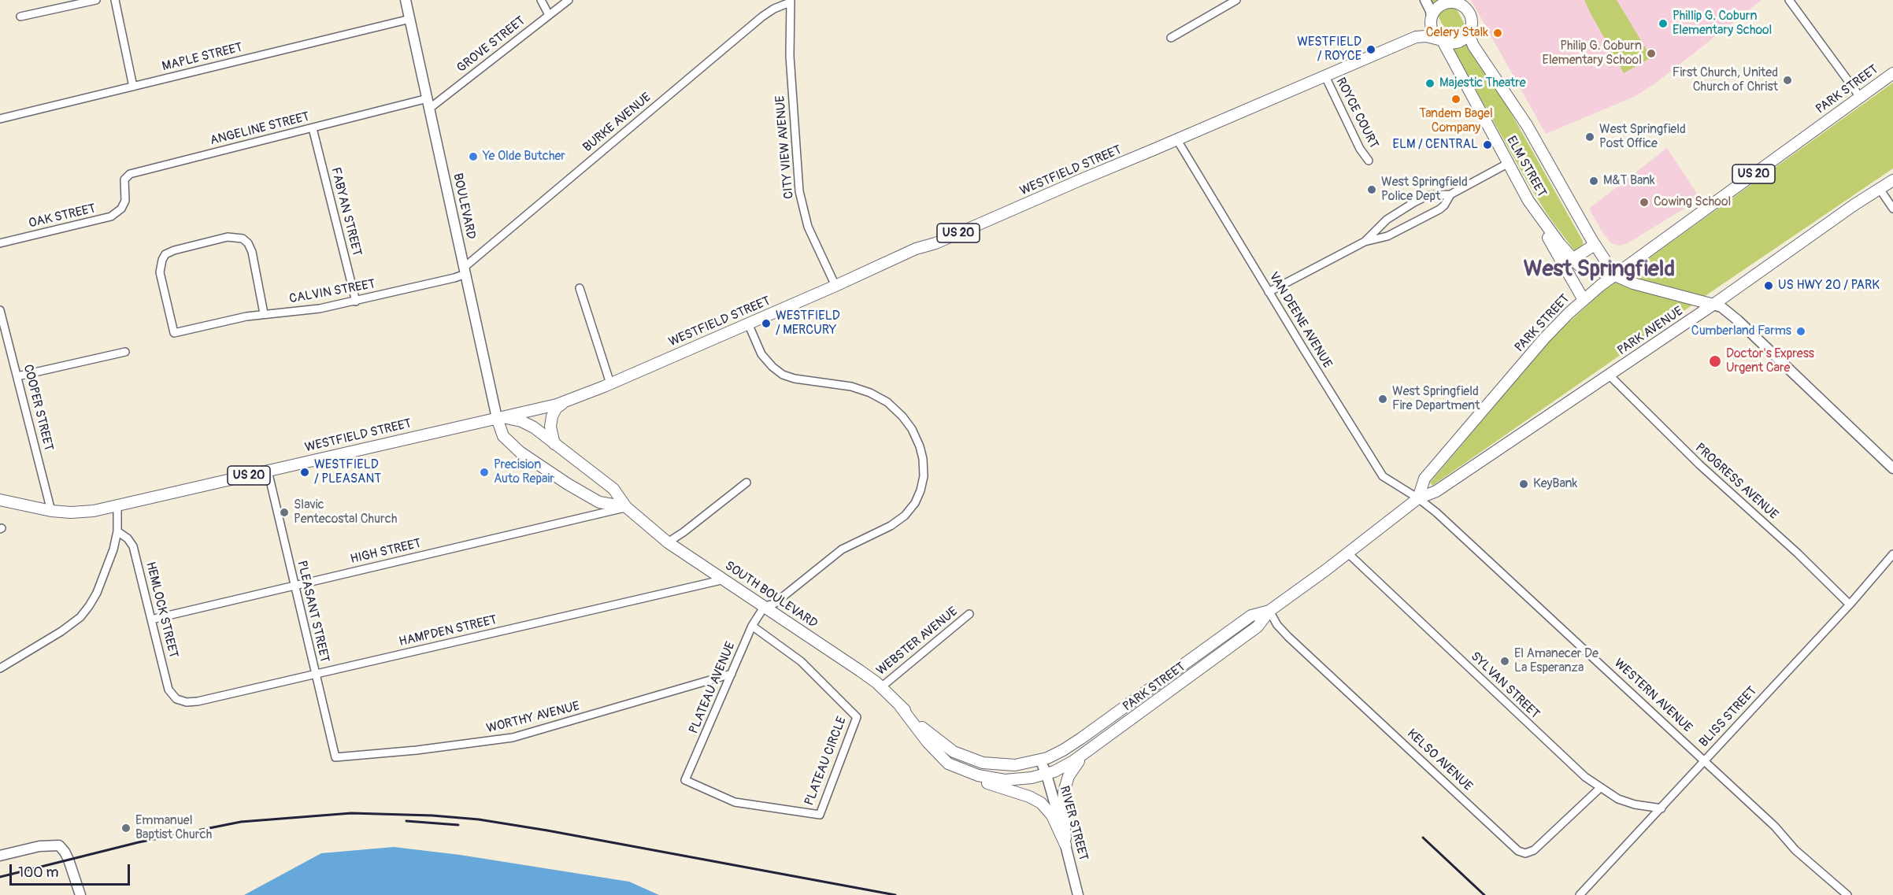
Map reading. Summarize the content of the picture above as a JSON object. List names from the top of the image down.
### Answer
{
  "streets": {
    "main road": [
      "PARK STREET",
      "ELM STREET",
      "WESTFIELD STREET",
      "US 20",
      "BOULEVARD",
      "PARK AVENUE",
      "SOUTH BOULEVARD",
      "RIVER STREET"
    ],
    "street": [
      "GROVE STREET",
      "MAPLE STREET",
      "ROYCE COURT",
      "BURKE AVENUE",
      "ANGELINE STREET",
      "CITY VIEW AVENUE",
      "FABYAN STREET",
      "OAK STREET",
      "CALVIN STREET",
      "VAN DEENE AVENUE",
      "COOPER STREET",
      "PROGRESS AVENUE",
      "HIGH STREET",
      "HEMLOCK STREET",
      "PLEASANT STREET",
      "HAMPDEN STREET",
      "WEBSTER AVENUE",
      "SYLVAN STREET",
      "PLATEAU AVENUE",
      "WESTERN AVENUE",
      "BLISS STREET",
      "WORTHY AVENUE",
      "KELSO AVENUE",
      "PLATEAU CIRCLE"
    ]
  },
  "crossings": [
    ["GROVE STREET", "ANGELINE STREET"],
    ["GROVE STREET", "BOULEVARD"],
    ["MAPLE STREET", "BOULEVARD"],
    ["PARK STREET", "ELM STREET"],
    ["PARK STREET", "VAN DEENE AVENUE"],
    ["PARK STREET", "PARK AVENUE"],
    ["PARK STREET", "SOUTH BOULEVARD"],
    ["PARK STREET", "SYLVAN STREET"],
    ["PARK STREET", "WESTERN AVENUE"],
    ["PARK STREET", "KELSO AVENUE"],
    ["PARK STREET", "RIVER STREET"],
    ["ROYCE COURT", "WESTFIELD STREET"],
    ["BURKE AVENUE", "CITY VIEW AVENUE"],
    ["BURKE AVENUE", "BOULEVARD"],
    ["BURKE AVENUE", "CALVIN STREET"],
    ["ANGELINE STREET", "BOULEVARD"],
    ["ANGELINE STREET", "FABYAN STREET"],
    ["ANGELINE STREET", "OAK STREET"],
    ["CITY VIEW AVENUE", "WESTFIELD STREET"],
    ["ELM STREET", "WESTFIELD STREET"],
    ["ELM STREET", "US 20"],
    ["ELM STREET", "PARK AVENUE"],
    ["WESTFIELD STREET", "US 20"],
    ["WESTFIELD STREET", "BOULEVARD"],
    ["WESTFIELD STREET", "VAN DEENE AVENUE"],
    ["WESTFIELD STREET", "COOPER STREET"],
    ["WESTFIELD STREET", "SOUTH BOULEVARD"],
    ["WESTFIELD STREET", "PLEASANT STREET"],
    ["BOULEVARD", "CALVIN STREET"],
    ["BOULEVARD", "SOUTH BOULEVARD"],
    ["FABYAN STREET", "CALVIN STREET"],
    ["VAN DEENE AVENUE", "PARK AVENUE"],
    ["VAN DEENE AVENUE", "WESTERN AVENUE"],
    ["PARK AVENUE", "PROGRESS AVENUE"],
    ["PARK AVENUE", "WESTERN AVENUE"],
    ["PROGRESS AVENUE", "BLISS STREET"],
    ["HIGH STREET", "SOUTH BOULEVARD"],
    ["HIGH STREET", "HEMLOCK STREET"],
    ["HIGH STREET", "PLEASANT STREET"],
    ["SOUTH BOULEVARD", "HAMPDEN STREET"],
    ["SOUTH BOULEVARD", "WEBSTER AVENUE"],
    ["SOUTH BOULEVARD", "PLATEAU AVENUE"],
    ["SOUTH BOULEVARD", "RIVER STREET"],
    ["HEMLOCK STREET", "HAMPDEN STREET"],
    ["PLEASANT STREET", "HAMPDEN STREET"],
    ["PLEASANT STREET", "WORTHY AVENUE"],
    ["SYLVAN STREET", "BLISS STREET"],
    ["SYLVAN STREET", "KELSO AVENUE"],
    ["PLATEAU AVENUE", "WORTHY AVENUE"],
    ["PLATEAU AVENUE", "PLATEAU CIRCLE"],
    ["WESTERN AVENUE", "BLISS STREET"]
  ],
  "districts": ["West Springfield"],
  "places": [
    "Phillip G. Coburn Elementary School",
    "Celery Stalk",
    "WESTFIELD / ROYCE",
    "Philip G. Coburn Elementary School",
    "First Church, United Church of Christ",
    "Majestic Theatre",
    "Tandem Bagel Company",
    "West Springfield Post Office",
    "ELM / CENTRAL",
    "Ye Olde Butcher",
    "M&T Bank",
    "West Springfield Police Dept",
    "Cowing School",
    "US HWY 20 / PARK",
    "WESTFIELD / MERCURY",
    "Cumberland Farms",
    "Doctor's Express Urgent Care",
    "West Springfield Fire Department",
    "WESTFIELD / PLEASANT",
    "Precision Auto Repair",
    "KeyBank",
    "Slavic Pentecostal Church",
    "El Amanecer De La Esperanza",
    "Emmanuel Baptist Church"
  ],
  "scale_bar": "100 m"
}
